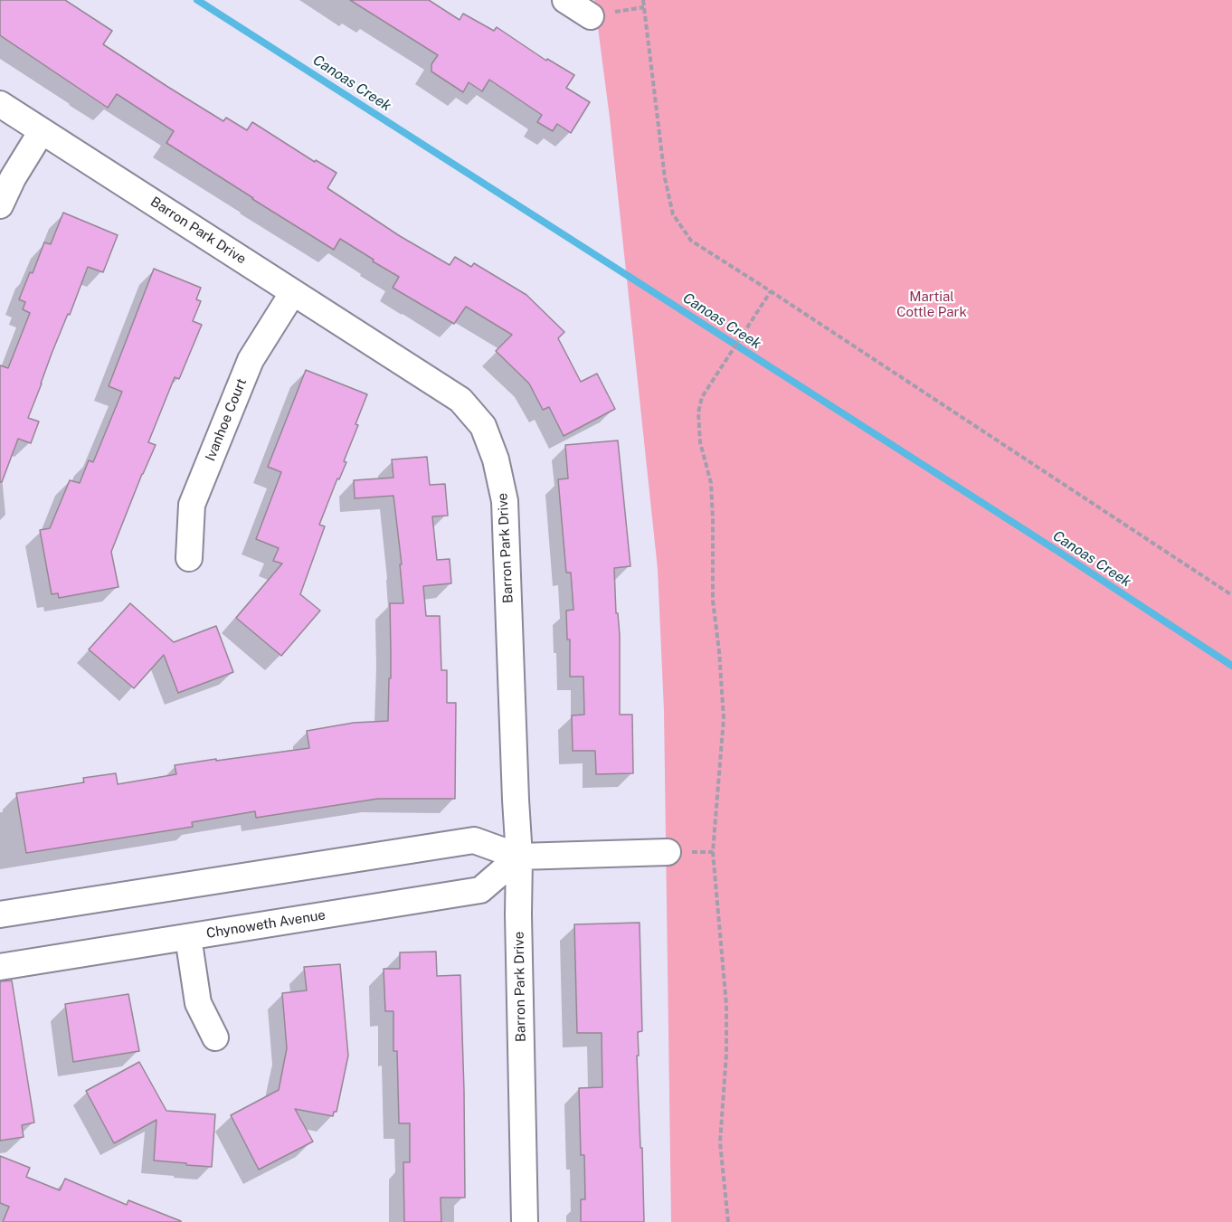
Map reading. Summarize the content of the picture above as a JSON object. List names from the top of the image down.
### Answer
{
  "streets": {
    "street": ["Barron Park Drive", "Ivanhoe Court", "Chynoweth Avenue"]
  },
  "crossings": [
    ["Barron Park Drive", "Ivanhoe Court"],
    ["Barron Park Drive", "Chynoweth Avenue"]
  ],
  "water": ["Canoas Creek"],
  "parks": ["Martial Cottle Park"]
}
